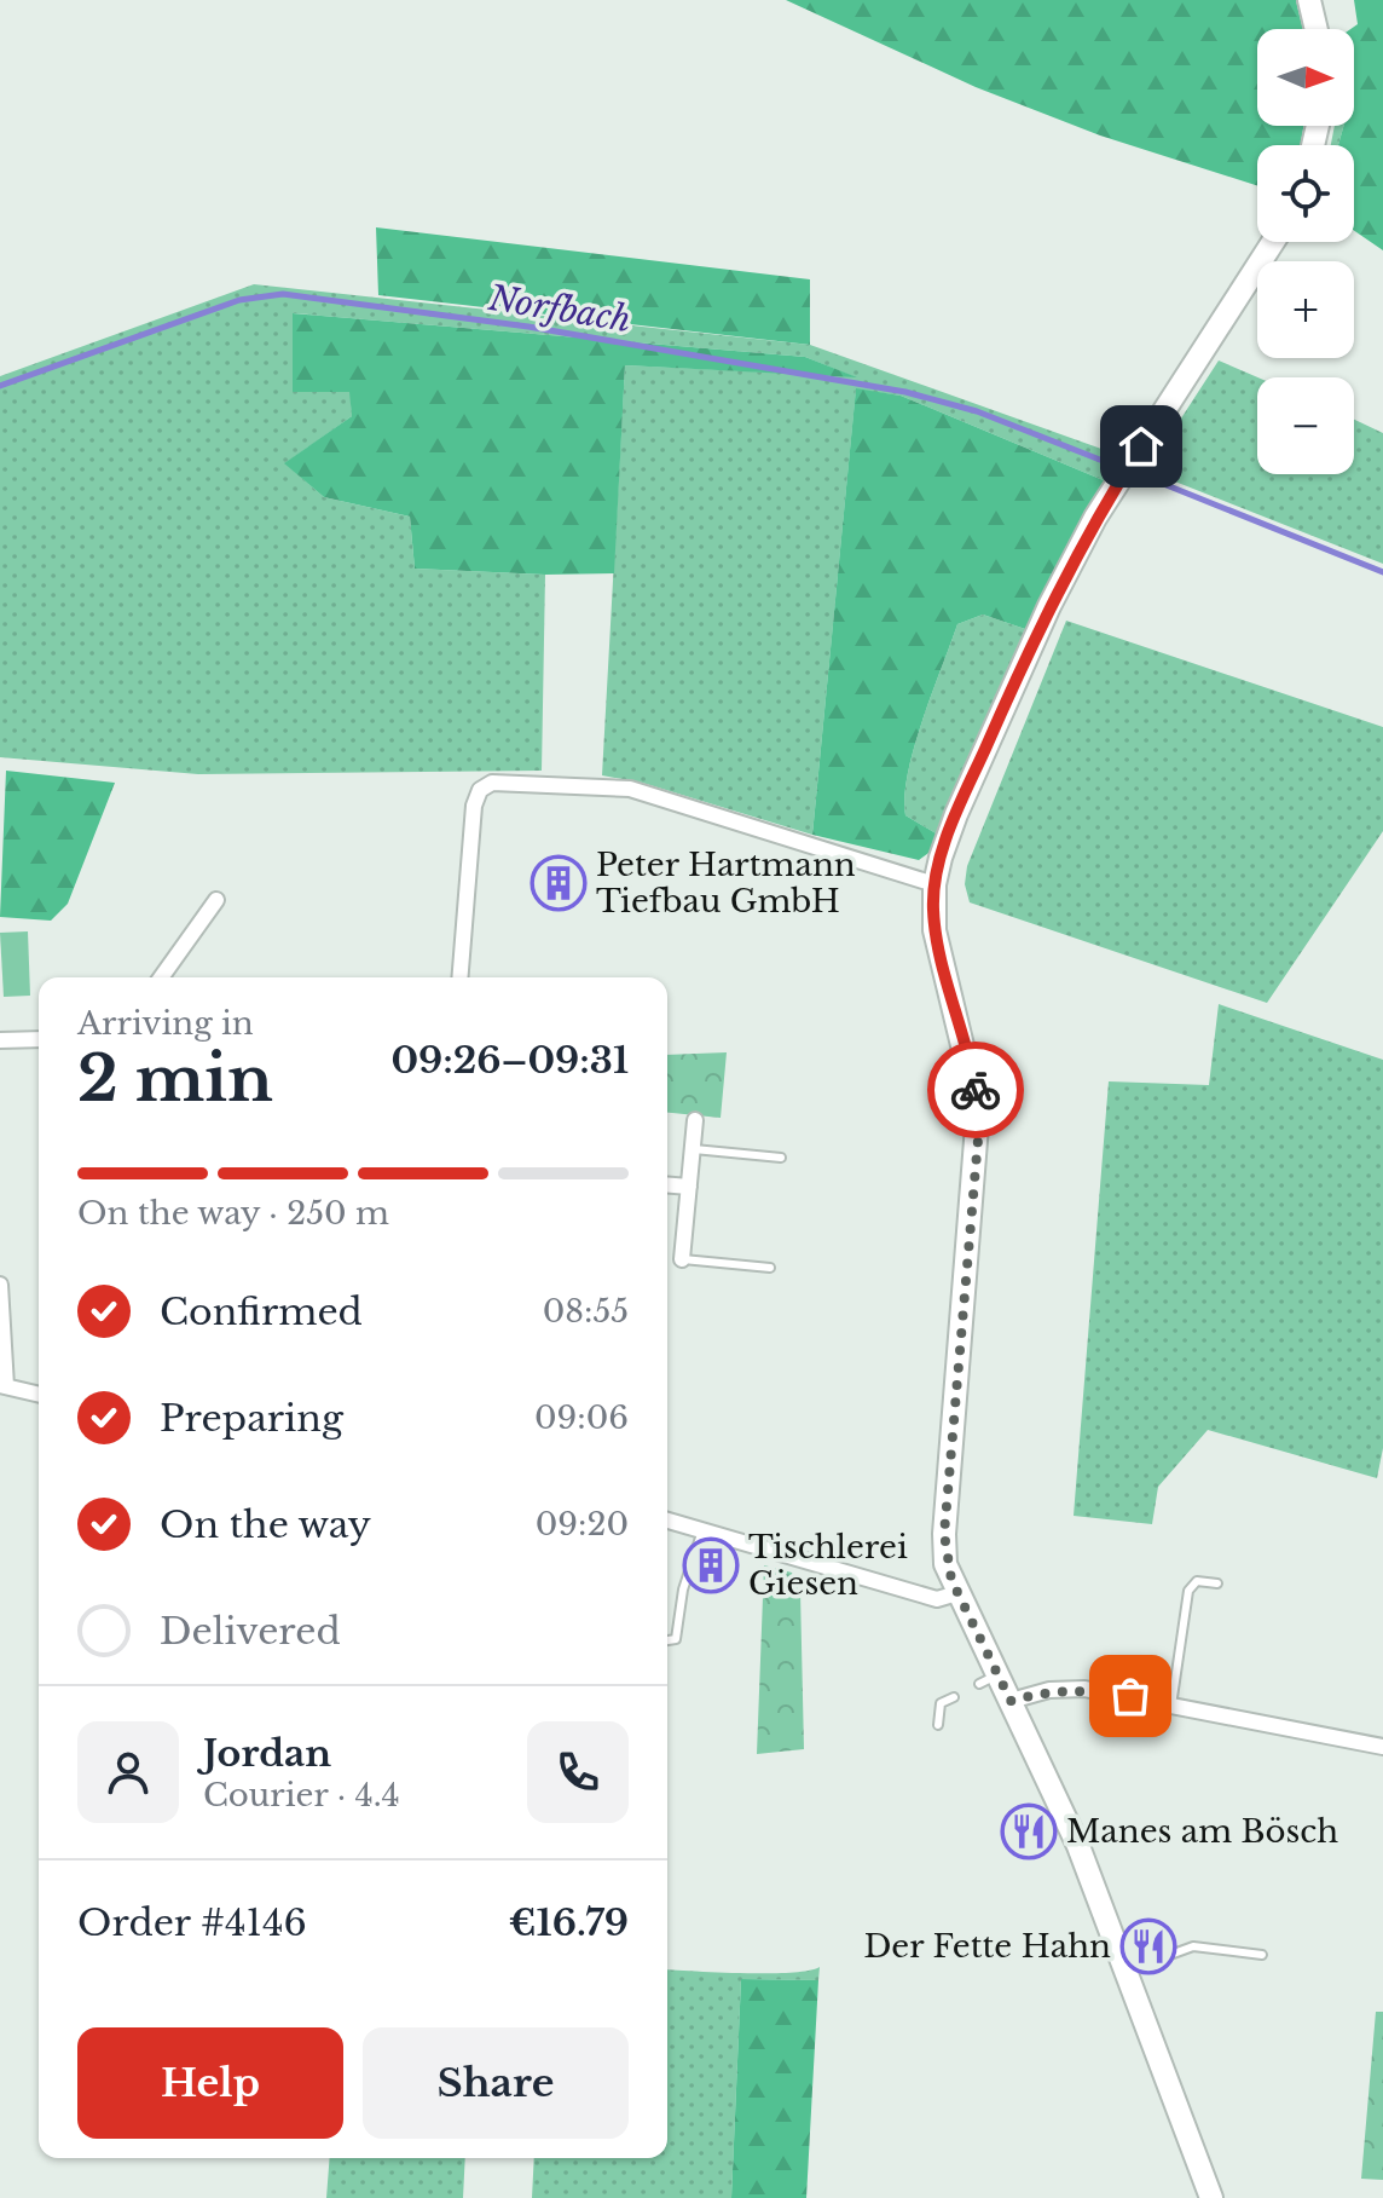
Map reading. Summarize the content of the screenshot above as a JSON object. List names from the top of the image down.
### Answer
{
  "water": ["Norfbach"],
  "places": {
    "building": ["Peter Hartmann Tiefbau GmbH", "Tischlerei Giesen"],
    "restaurant": ["Manes am Bösch", "Der Fette Hahn"]
  },
  "north": "right",
  "page": {
    "map_buttons": ["+", "−"],
    "heading": ["2 min", "Arriving in", "09:26–09:31"],
    "panel": [
      "Jordan",
      "Courier · 4.4",
      "Order #4146",
      "€16.79"
    ],
    "bar": "On the way · 250 m",
    "list": [
      ["Confirmed", "08:55"],
      ["Preparing", "09:06"],
      ["On the way", "09:20"],
      "Delivered"
    ],
    "buttons": ["Help", "Share"]
  }
}
